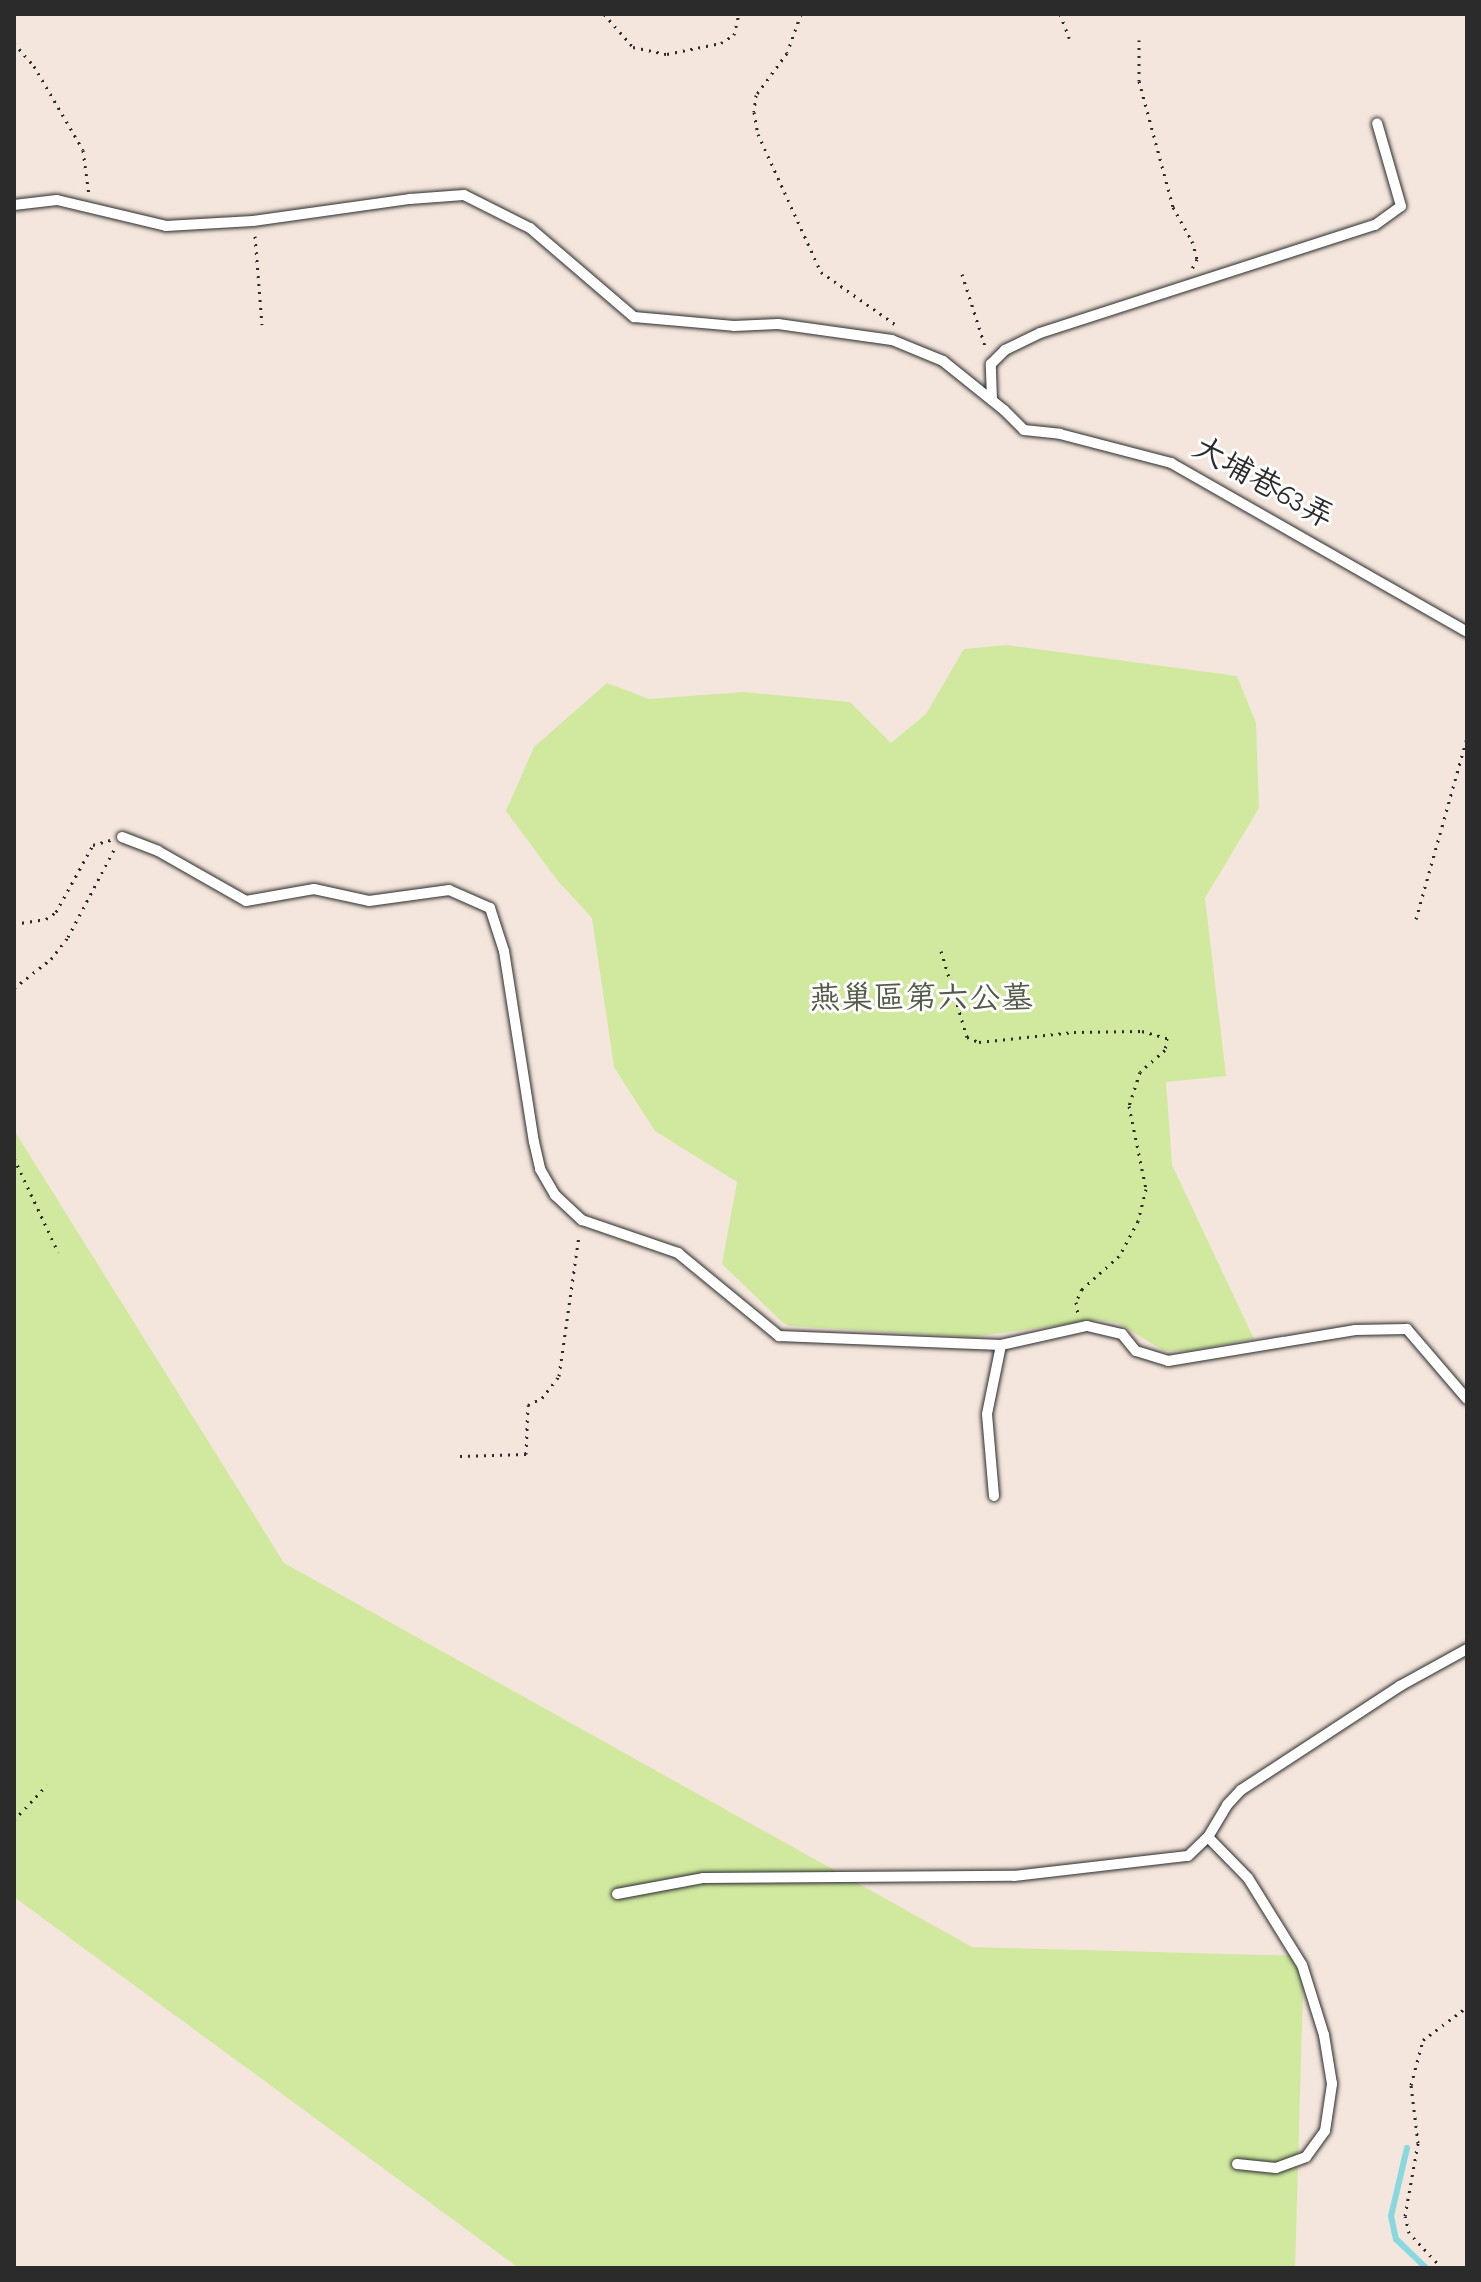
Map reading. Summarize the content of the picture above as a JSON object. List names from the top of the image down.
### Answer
{
  "streets": {
    "lane": ["大埔巷63弄"]
  },
  "parks": ["燕巢區第六公墓"]
}
